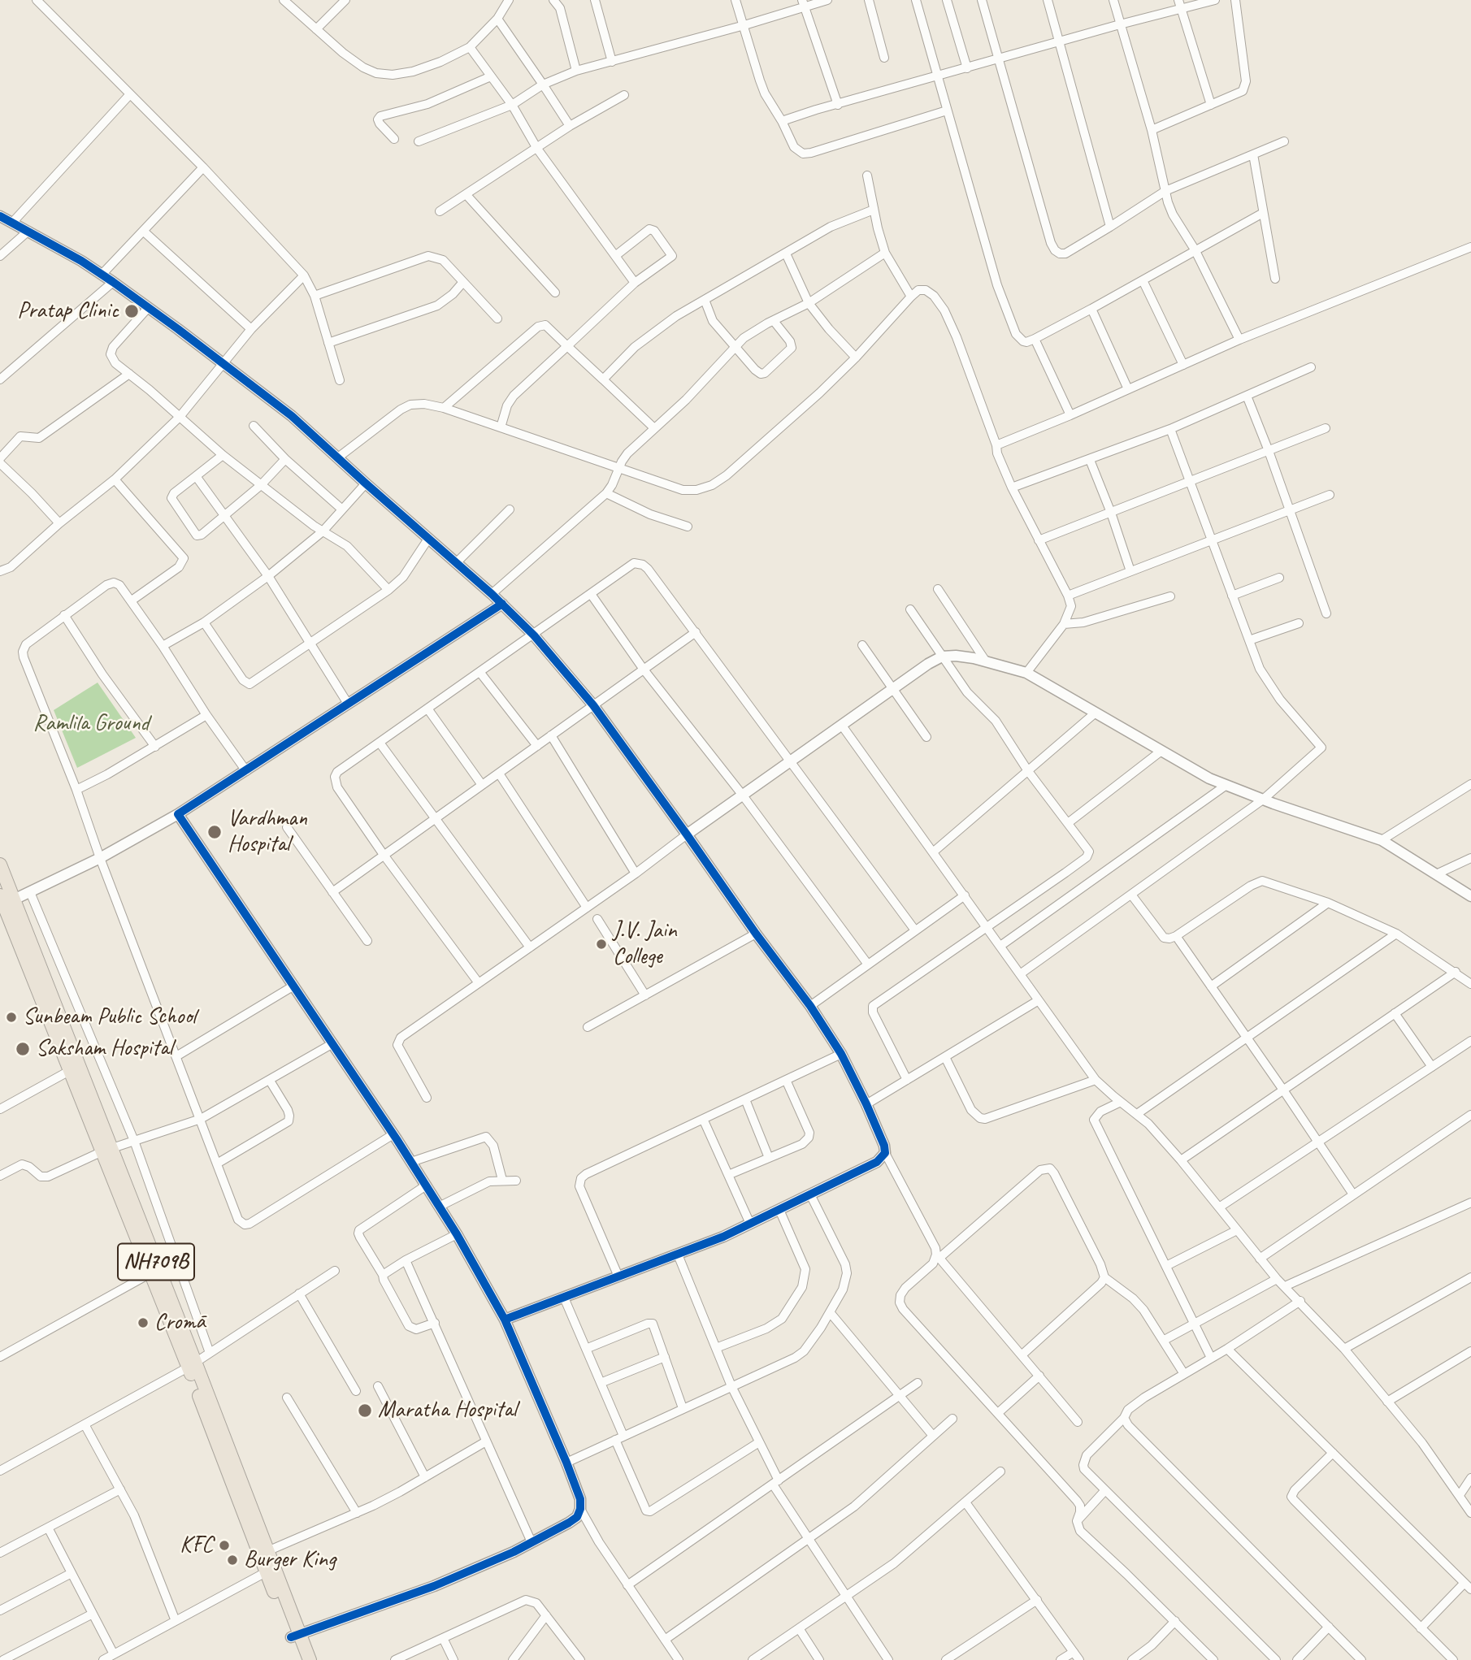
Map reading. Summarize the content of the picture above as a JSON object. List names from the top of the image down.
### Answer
{
  "streets": {
    "highway": ["NH709B"]
  },
  "parks": ["Ramlila Ground"],
  "places": [
    "Pratap Clinic",
    "Vardhman Hospital",
    "J.V. Jain College",
    "Sunbeam Public School",
    "Saksham Hospital",
    "Cromā",
    "Maratha Hospital",
    "KFC",
    "Burger King"
  ]
}
